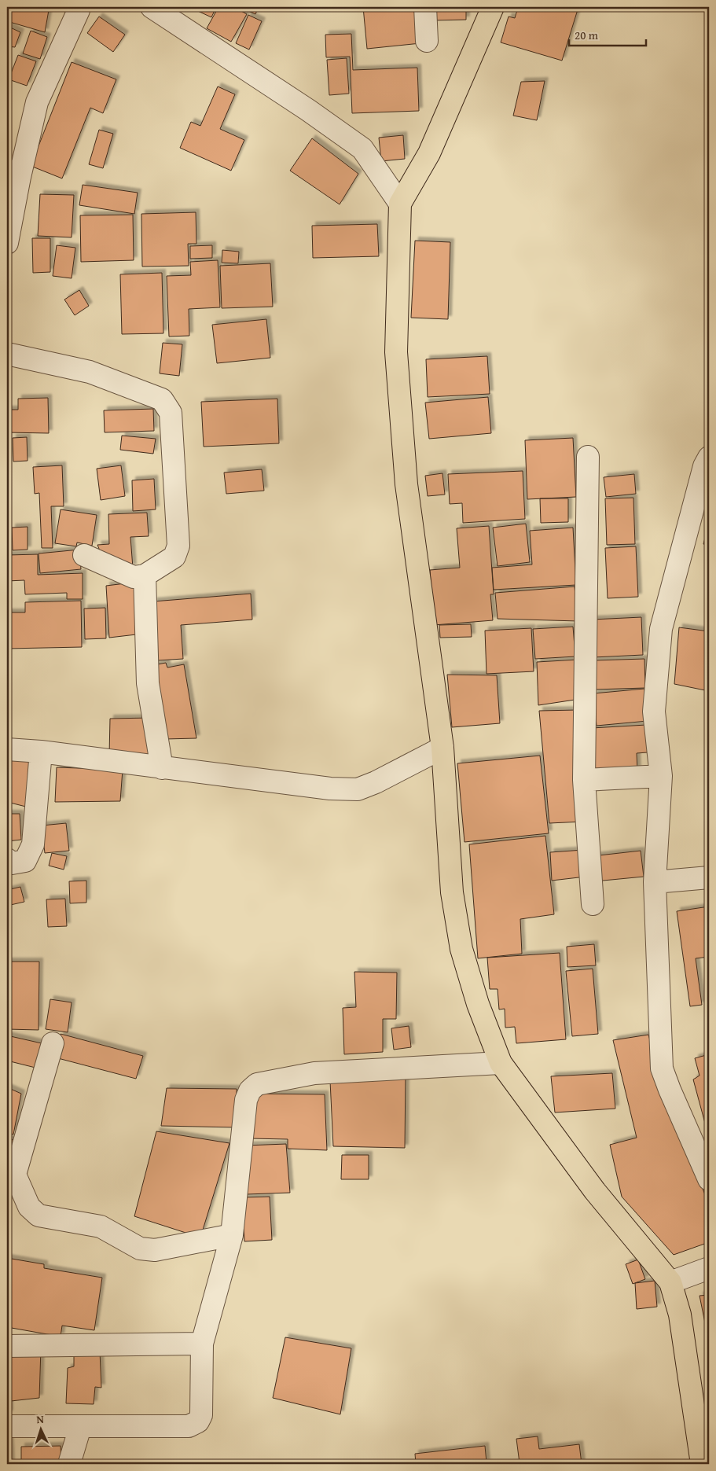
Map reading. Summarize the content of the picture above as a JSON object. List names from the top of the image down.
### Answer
{
  "scale_bar": "20 m",
  "north": "top"
}
